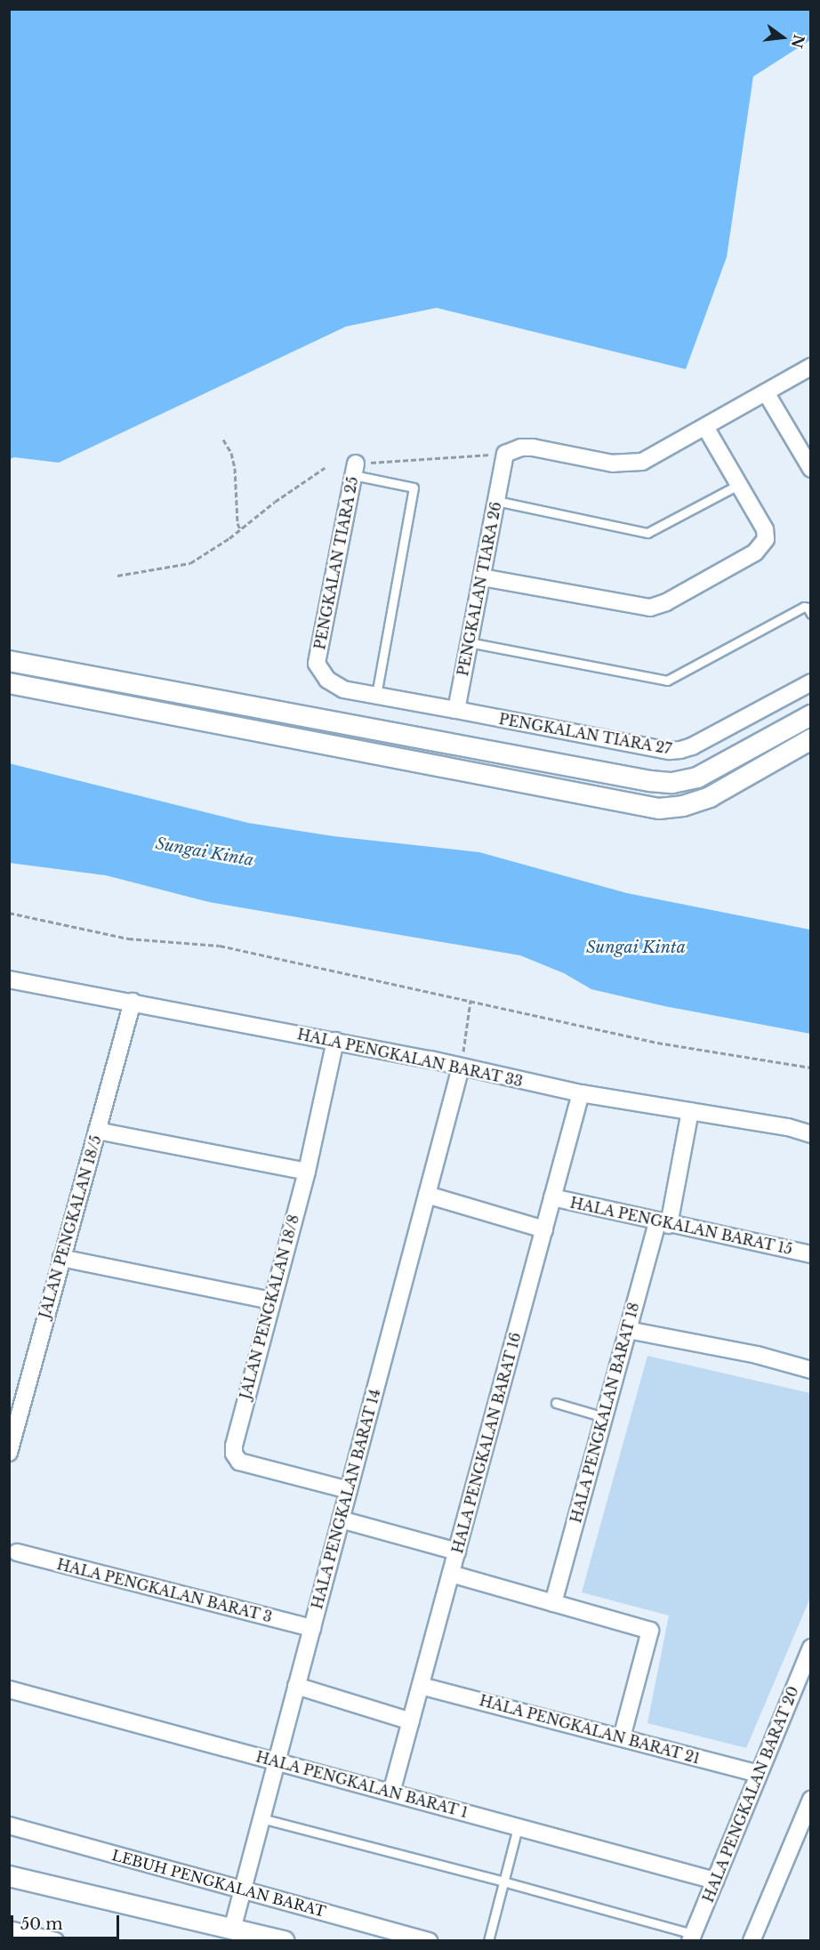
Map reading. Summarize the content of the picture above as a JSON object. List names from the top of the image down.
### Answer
{
  "streets": {
    "street": [
      "PENGKALAN TIARA 25",
      "PENGKALAN TIARA 26",
      "PENGKALAN TIARA 27",
      "HALA PENGKALAN BARAT 33",
      "HALA PENGKALAN BARAT 15",
      "JALAN PENGKALAN 18/5",
      "JALAN PENGKALAN 18/8",
      "HALA PENGKALAN BARAT 18",
      "HALA PENGKALAN BARAT 16",
      "HALA PENGKALAN BARAT 14",
      "HALA PENGKALAN BARAT 3",
      "HALA PENGKALAN BARAT 21",
      "HALA PENGKALAN BARAT 1",
      "HALA PENGKALAN BARAT 20",
      "LEBUH PENGKALAN BARAT"
    ]
  },
  "crossings": [
    ["PENGKALAN TIARA 25", "PENGKALAN TIARA 27"],
    ["PENGKALAN TIARA 26", "PENGKALAN TIARA 27"],
    ["HALA PENGKALAN BARAT 33", "JALAN PENGKALAN 18/5"],
    ["HALA PENGKALAN BARAT 33", "JALAN PENGKALAN 18/8"],
    ["HALA PENGKALAN BARAT 33", "HALA PENGKALAN BARAT 18"],
    ["HALA PENGKALAN BARAT 33", "HALA PENGKALAN BARAT 16"],
    ["HALA PENGKALAN BARAT 33", "HALA PENGKALAN BARAT 14"],
    ["HALA PENGKALAN BARAT 15", "HALA PENGKALAN BARAT 18"],
    ["HALA PENGKALAN BARAT 15", "HALA PENGKALAN BARAT 16"],
    ["JALAN PENGKALAN 18/8", "HALA PENGKALAN BARAT 14"],
    ["HALA PENGKALAN BARAT 16", "HALA PENGKALAN BARAT 21"],
    ["HALA PENGKALAN BARAT 16", "HALA PENGKALAN BARAT 1"],
    ["HALA PENGKALAN BARAT 14", "HALA PENGKALAN BARAT 3"],
    ["HALA PENGKALAN BARAT 14", "HALA PENGKALAN BARAT 1"],
    ["HALA PENGKALAN BARAT 14", "LEBUH PENGKALAN BARAT"],
    ["HALA PENGKALAN BARAT 21", "HALA PENGKALAN BARAT 20"],
    ["HALA PENGKALAN BARAT 1", "HALA PENGKALAN BARAT 20"]
  ],
  "water": ["Sungai Kinta"],
  "scale_bar": "50 m",
  "north": "right"
}
